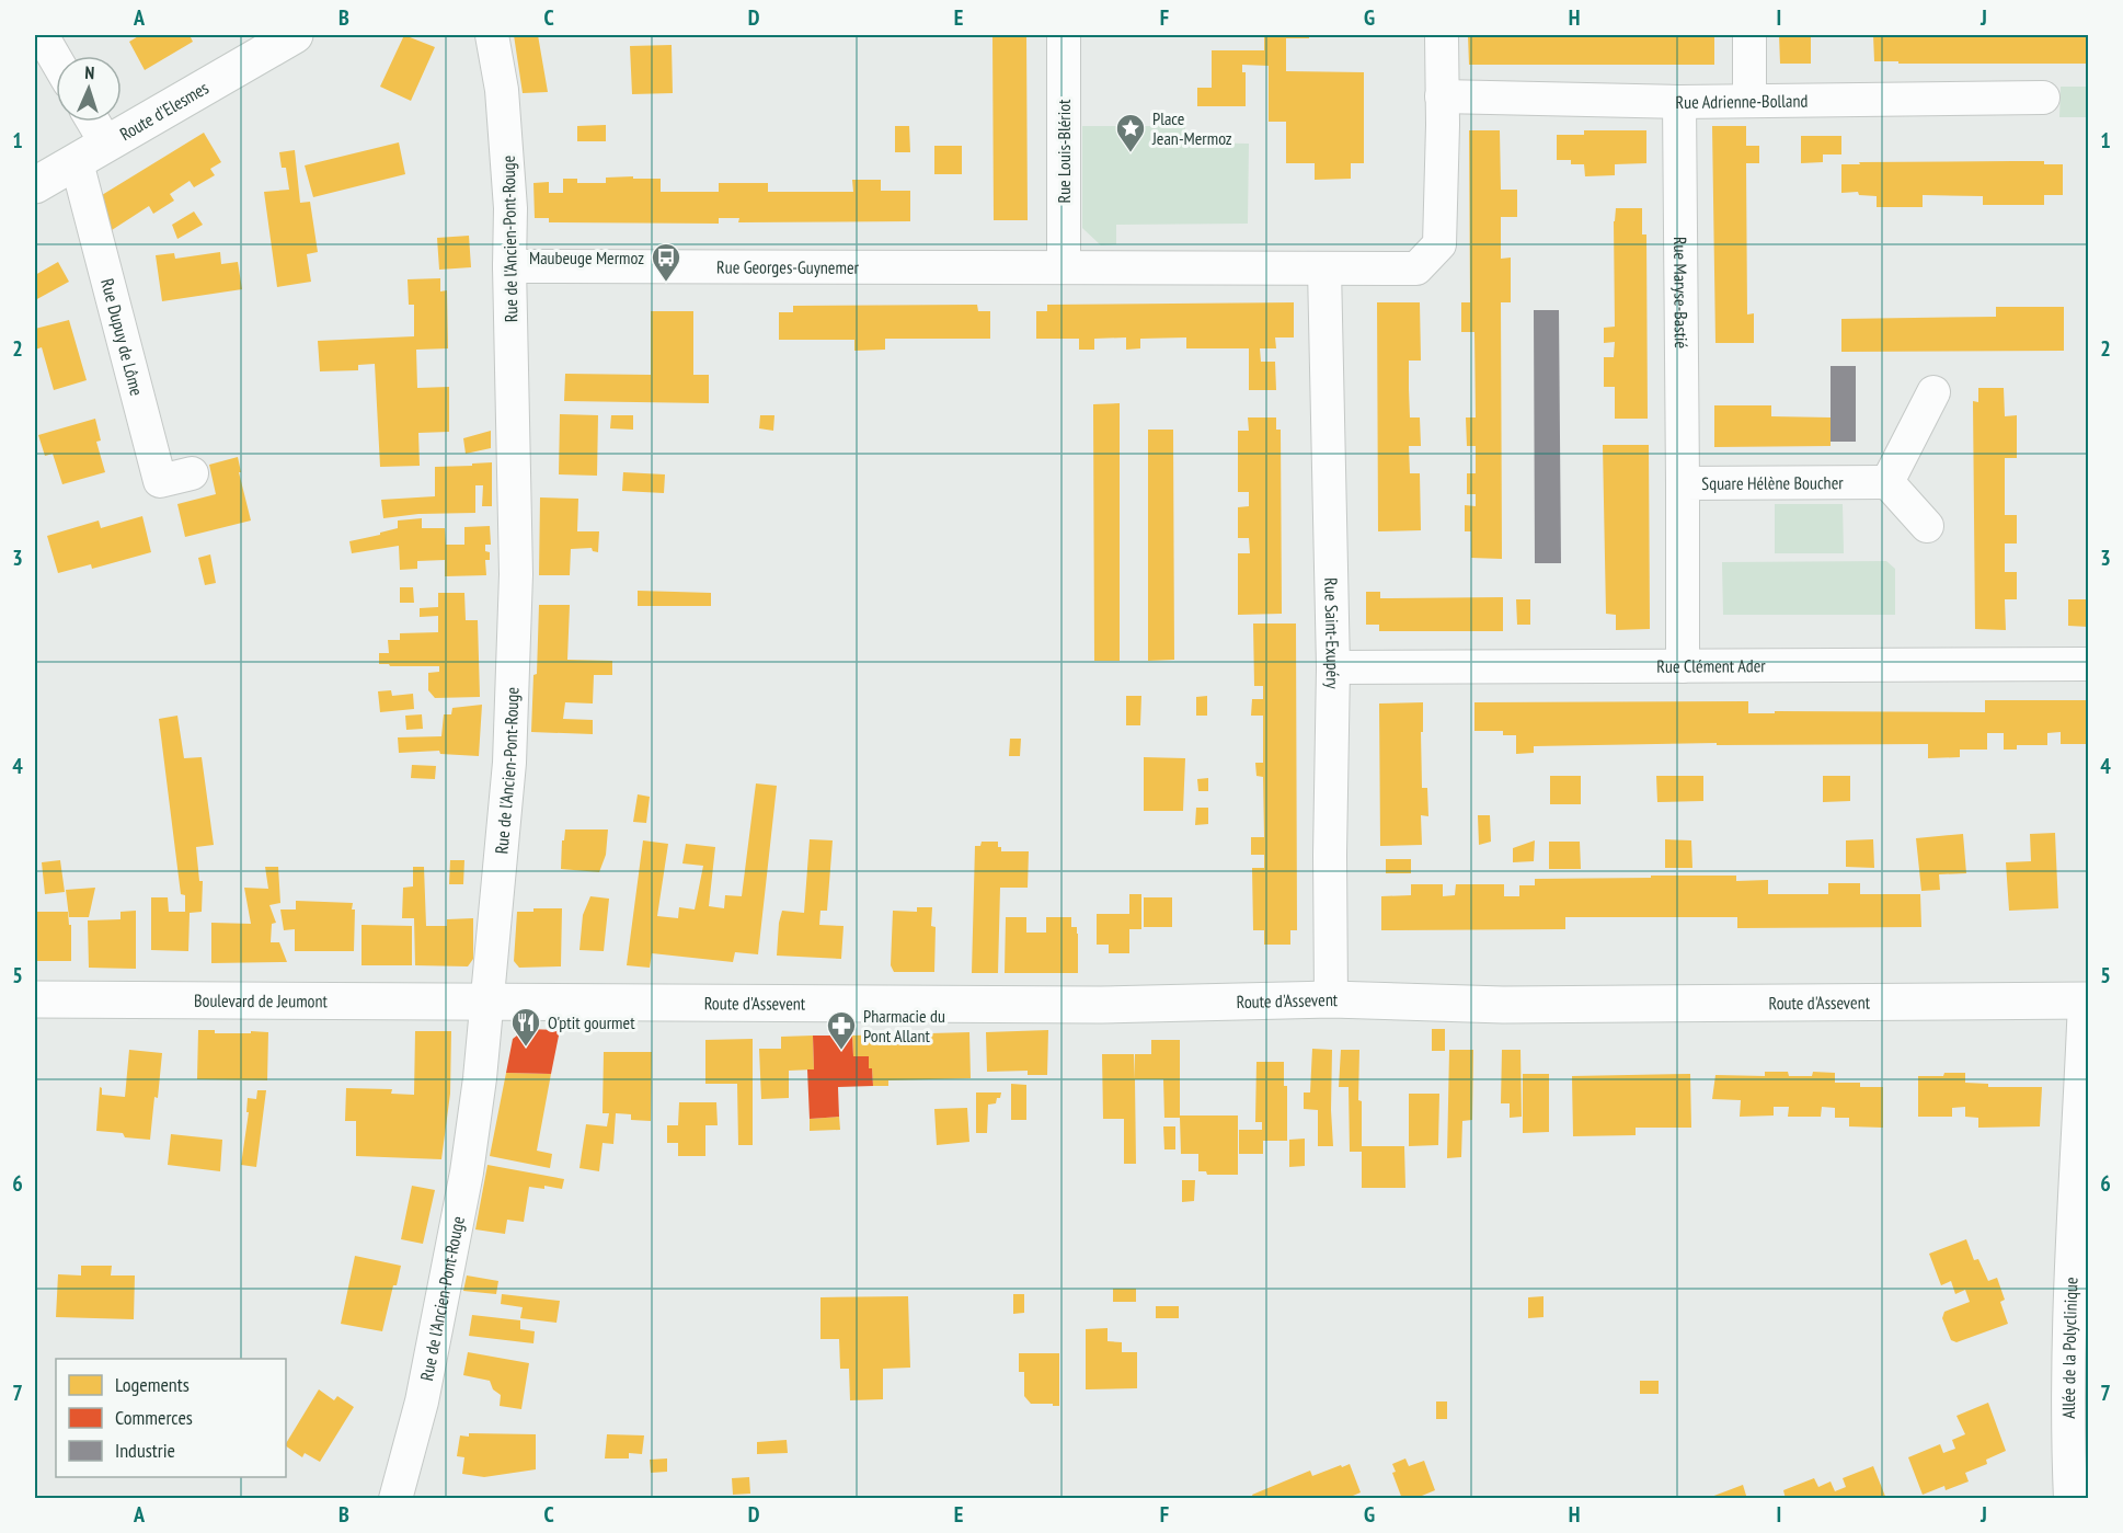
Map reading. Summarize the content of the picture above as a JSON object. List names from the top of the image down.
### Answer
{
  "streets": {
    "street": [
      "Rue Adrienne-Bolland",
      "Route d'Elesmes",
      "Rue Louis-Blériot",
      "Rue de l'Ancien-Pont-Rouge",
      "Rue Georges-Guynemer",
      "Rue Maryse-Bastié",
      "Rue Dupuy de Lôme",
      "Square Hélène Boucher",
      "Rue Saint-Exupéry",
      "Rue Clément Ader",
      "Boulevard de Jeumont",
      "Route d'Assevent",
      "Allée de la Polyclinique"
    ]
  },
  "crossings": [
    ["Rue Adrienne-Bolland", "Rue Maryse-Bastié"],
    ["Route d'Elesmes", "Rue Dupuy de Lôme"],
    ["Rue Louis-Blériot", "Rue Georges-Guynemer"],
    ["Rue de l'Ancien-Pont-Rouge", "Rue Georges-Guynemer"],
    ["Rue de l'Ancien-Pont-Rouge", "Boulevard de Jeumont"],
    ["Rue de l'Ancien-Pont-Rouge", "Route d'Assevent"],
    ["Rue Maryse-Bastié", "Square Hélène Boucher"],
    ["Square Hélène Boucher", "Rue Clément Ader"],
    ["Rue Saint-Exupéry", "Rue Clément Ader"],
    ["Rue Saint-Exupéry", "Route d'Assevent"],
    ["Boulevard de Jeumont", "Route d'Assevent"],
    ["Route d'Assevent", "Allée de la Polyclinique"]
  ],
  "places": {
    "place": ["Place Jean-Mermoz"],
    "bus stop": ["Maubeuge Mermoz"],
    "restaurant": ["O'ptit gourmet"],
    "pharmacy": ["Pharmacie du Pont Allant"]
  },
  "legend": ["Logements", "Commerces", "Industrie"],
  "north": "top",
  "grid": {
    "columns": [
      "A",
      "B",
      "C",
      "D",
      "E",
      "F",
      "G",
      "H",
      "I",
      "J"
    ],
    "rows": [
      "1",
      "2",
      "3",
      "4",
      "5",
      "6",
      "7"
    ]
  }
}
